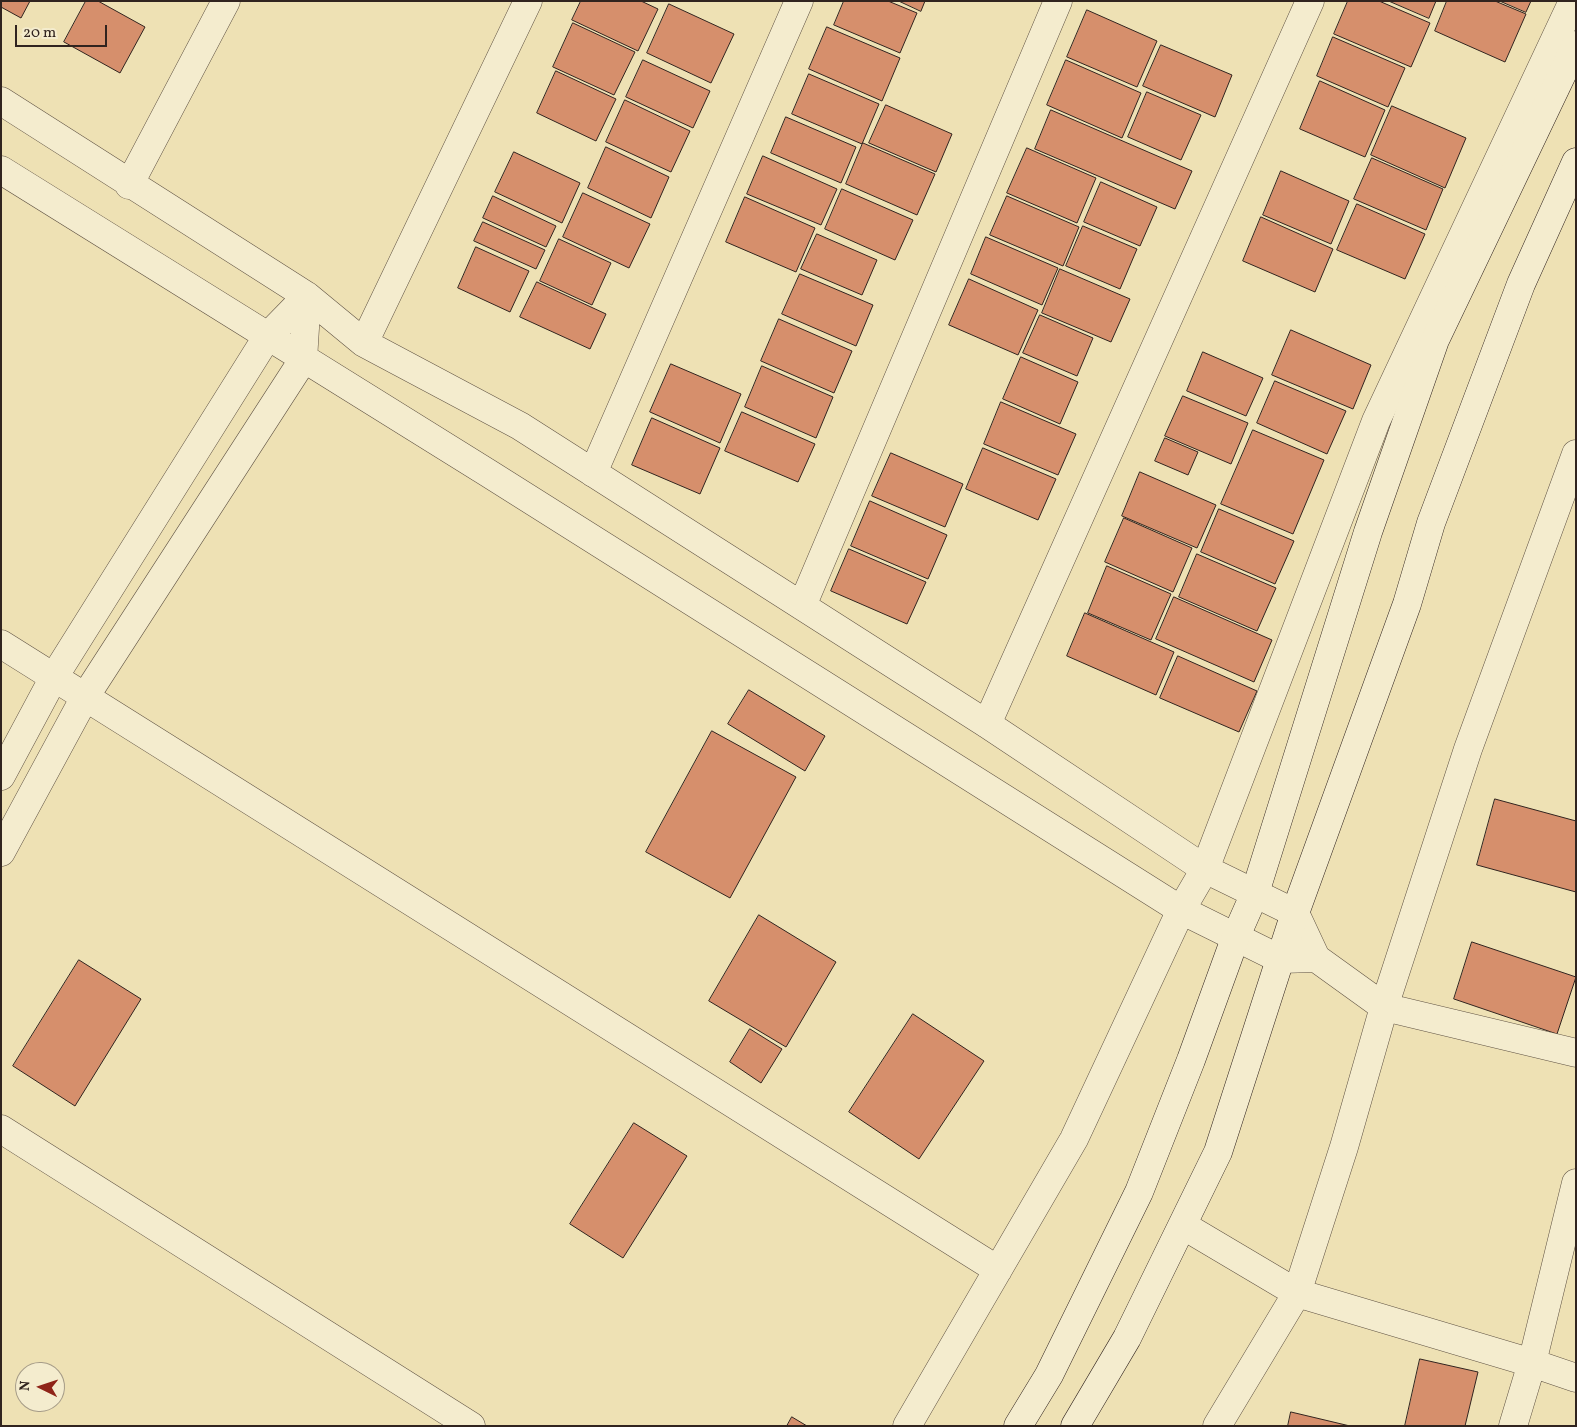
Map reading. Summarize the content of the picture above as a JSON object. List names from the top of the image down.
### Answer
{
  "scale_bar": "20 m",
  "north": "left"
}
